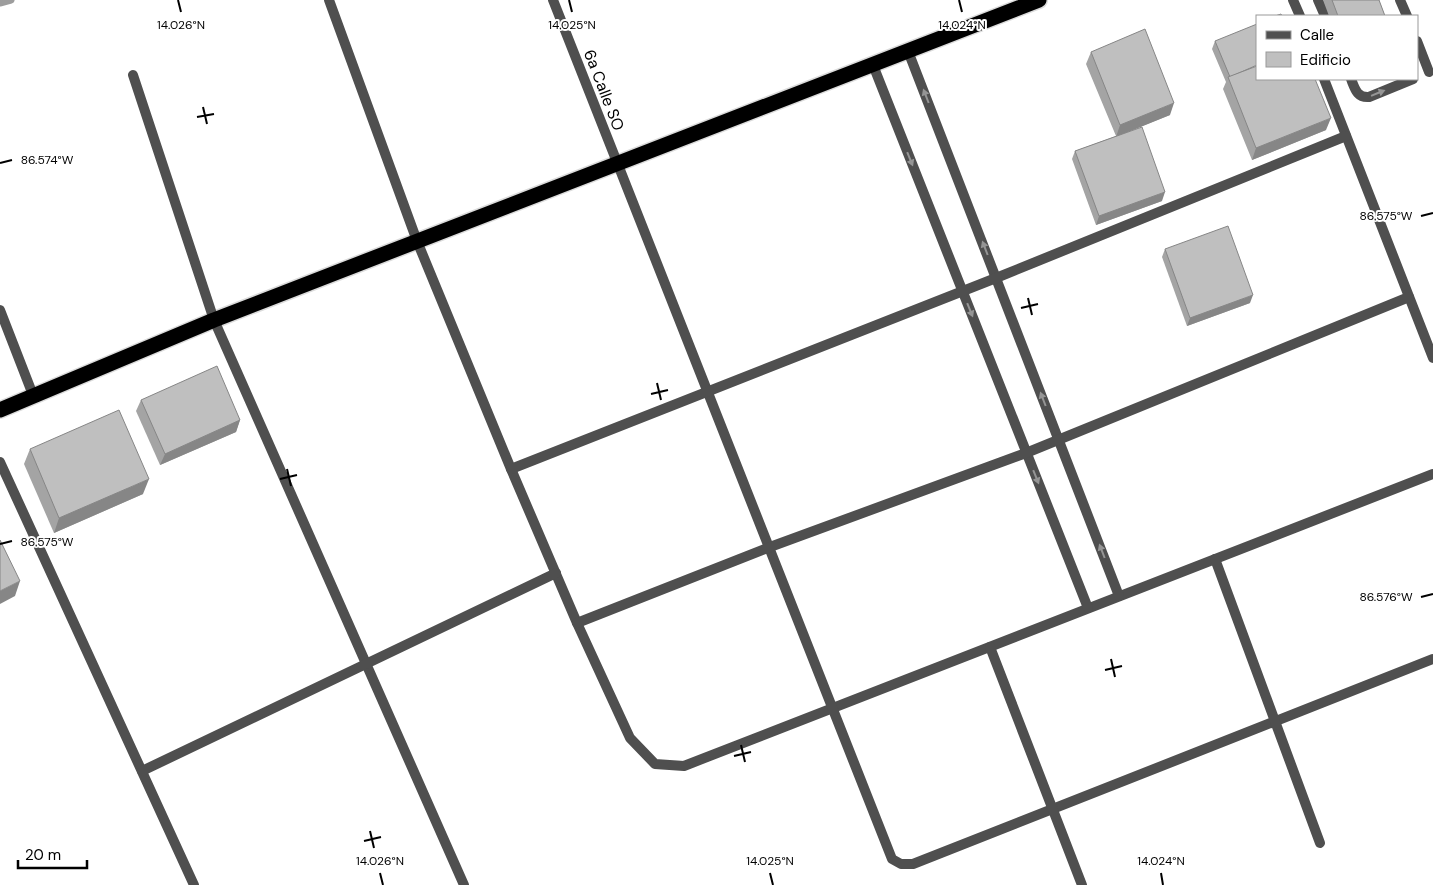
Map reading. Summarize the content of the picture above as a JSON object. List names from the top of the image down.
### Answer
{
  "streets": {
    "street": ["6a Calle SO"]
  },
  "legend": ["Calle", "Edificio"],
  "scale_bar": "20 m",
  "coordinates": [
    "14.026°N",
    "14.025°N",
    "14.024°N",
    "86.574°W",
    "86.575°W",
    "86.576°W"
  ]
}
